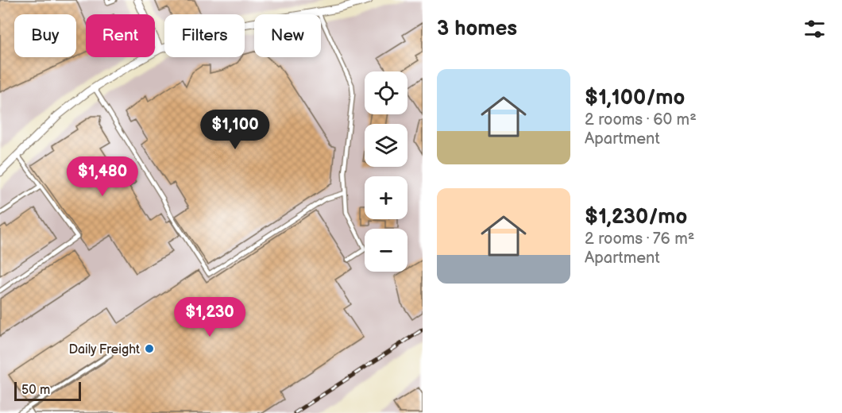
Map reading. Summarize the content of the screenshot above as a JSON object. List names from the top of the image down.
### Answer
{
  "places": ["Daily Freight"],
  "scale_bar": "50 m",
  "page": {
    "heading": "3 homes",
    "chip": [
      "Buy",
      "Rent",
      "Filters",
      "New"
    ],
    "list": [
      {
        "name": "$1,100/mo",
        "note": "2 rooms · 60 m² · Apartment"
      },
      {
        "name": "$1,230/mo",
        "note": "2 rooms · 76 m² · Apartment"
      }
    ],
    "map_buttons": ["+", "−"],
    "price": ["$1,100", "$1,480", "$1,230"],
    "scale": "50 m"
  }
}
